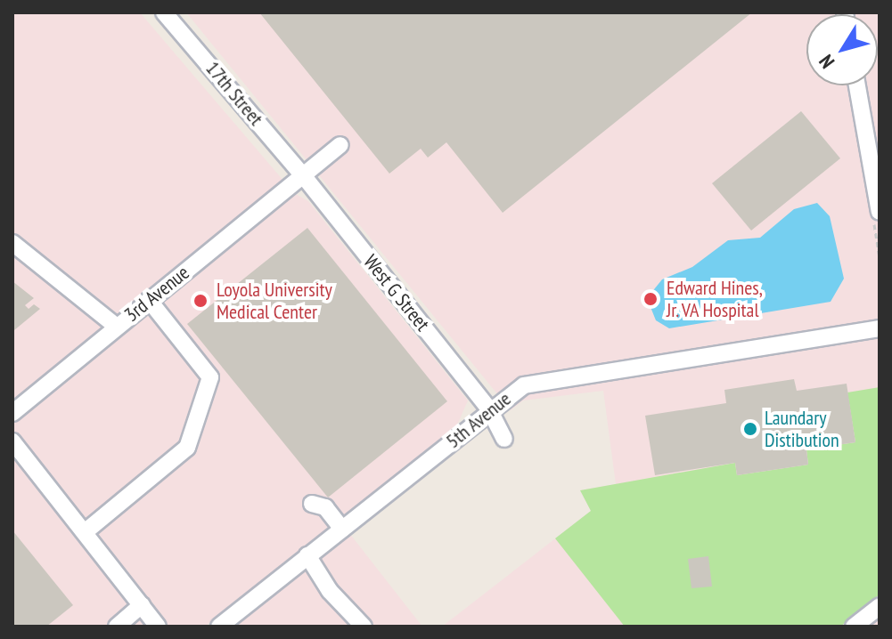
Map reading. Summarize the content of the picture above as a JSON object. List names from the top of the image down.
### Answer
{
  "streets": {
    "street": [
      "17th Street",
      "West G Street",
      "3rd Avenue",
      "5th Avenue"
    ]
  },
  "crossings": [
    ["17th Street", "West G Street"],
    ["17th Street", "3rd Avenue"],
    ["West G Street", "3rd Avenue"],
    ["West G Street", "5th Avenue"]
  ],
  "places": ["Edward Hines, Jr. VA Hospital", "Loyola University Medical Center", "Laundary Distibution"],
  "north": "bottom left"
}
